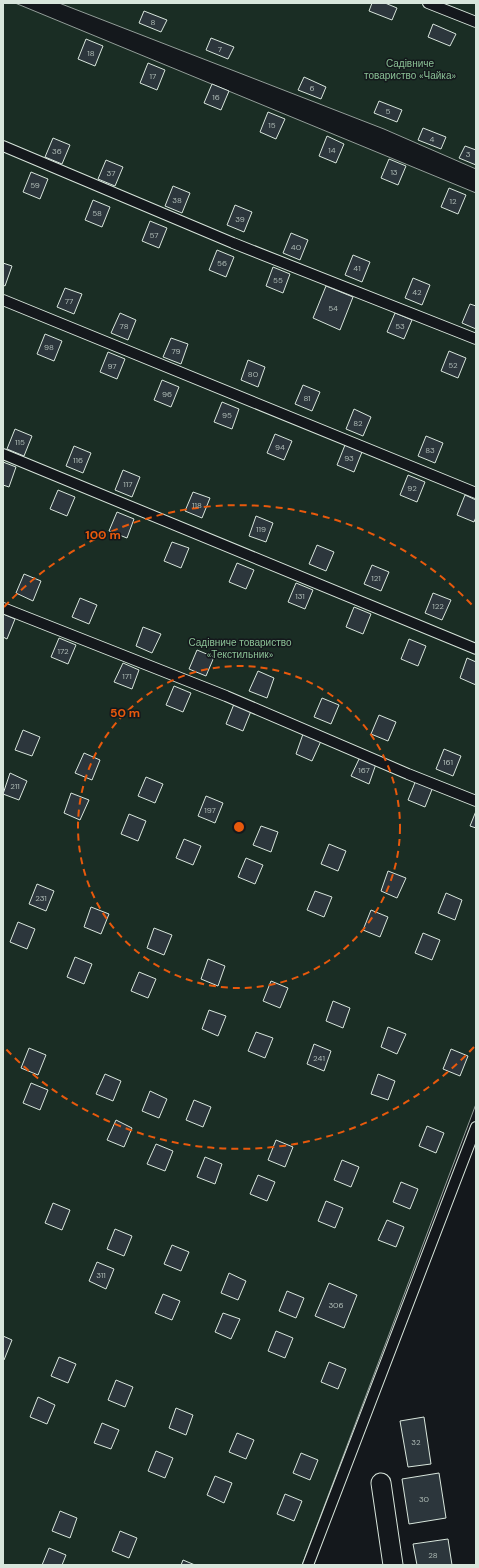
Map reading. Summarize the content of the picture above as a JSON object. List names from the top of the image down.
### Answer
{
  "parks": ["Садівниче товариство «Чайка»", "Садівниче товариство «Текстильник»"],
  "house_numbers": [
    "8",
    "7",
    "18",
    "17",
    "6",
    "16",
    "5",
    "15",
    "4",
    "14",
    "36",
    "3",
    "13",
    "37",
    "59",
    "38",
    "12",
    "58",
    "39",
    "57",
    "40",
    "56",
    "41",
    "55",
    "42",
    "77",
    "54",
    "78",
    "53",
    "98",
    "79",
    "52",
    "97",
    "80",
    "96",
    "81",
    "95",
    "82",
    "115",
    "94",
    "83",
    "93",
    "116",
    "117",
    "92",
    "118",
    "119",
    "121",
    "131",
    "122",
    "172",
    "171",
    "161",
    "167",
    "211",
    "197",
    "231",
    "241",
    "311",
    "306",
    "32",
    "30",
    "28"
  ],
  "rings": ["100 m", "50 m"]
}
